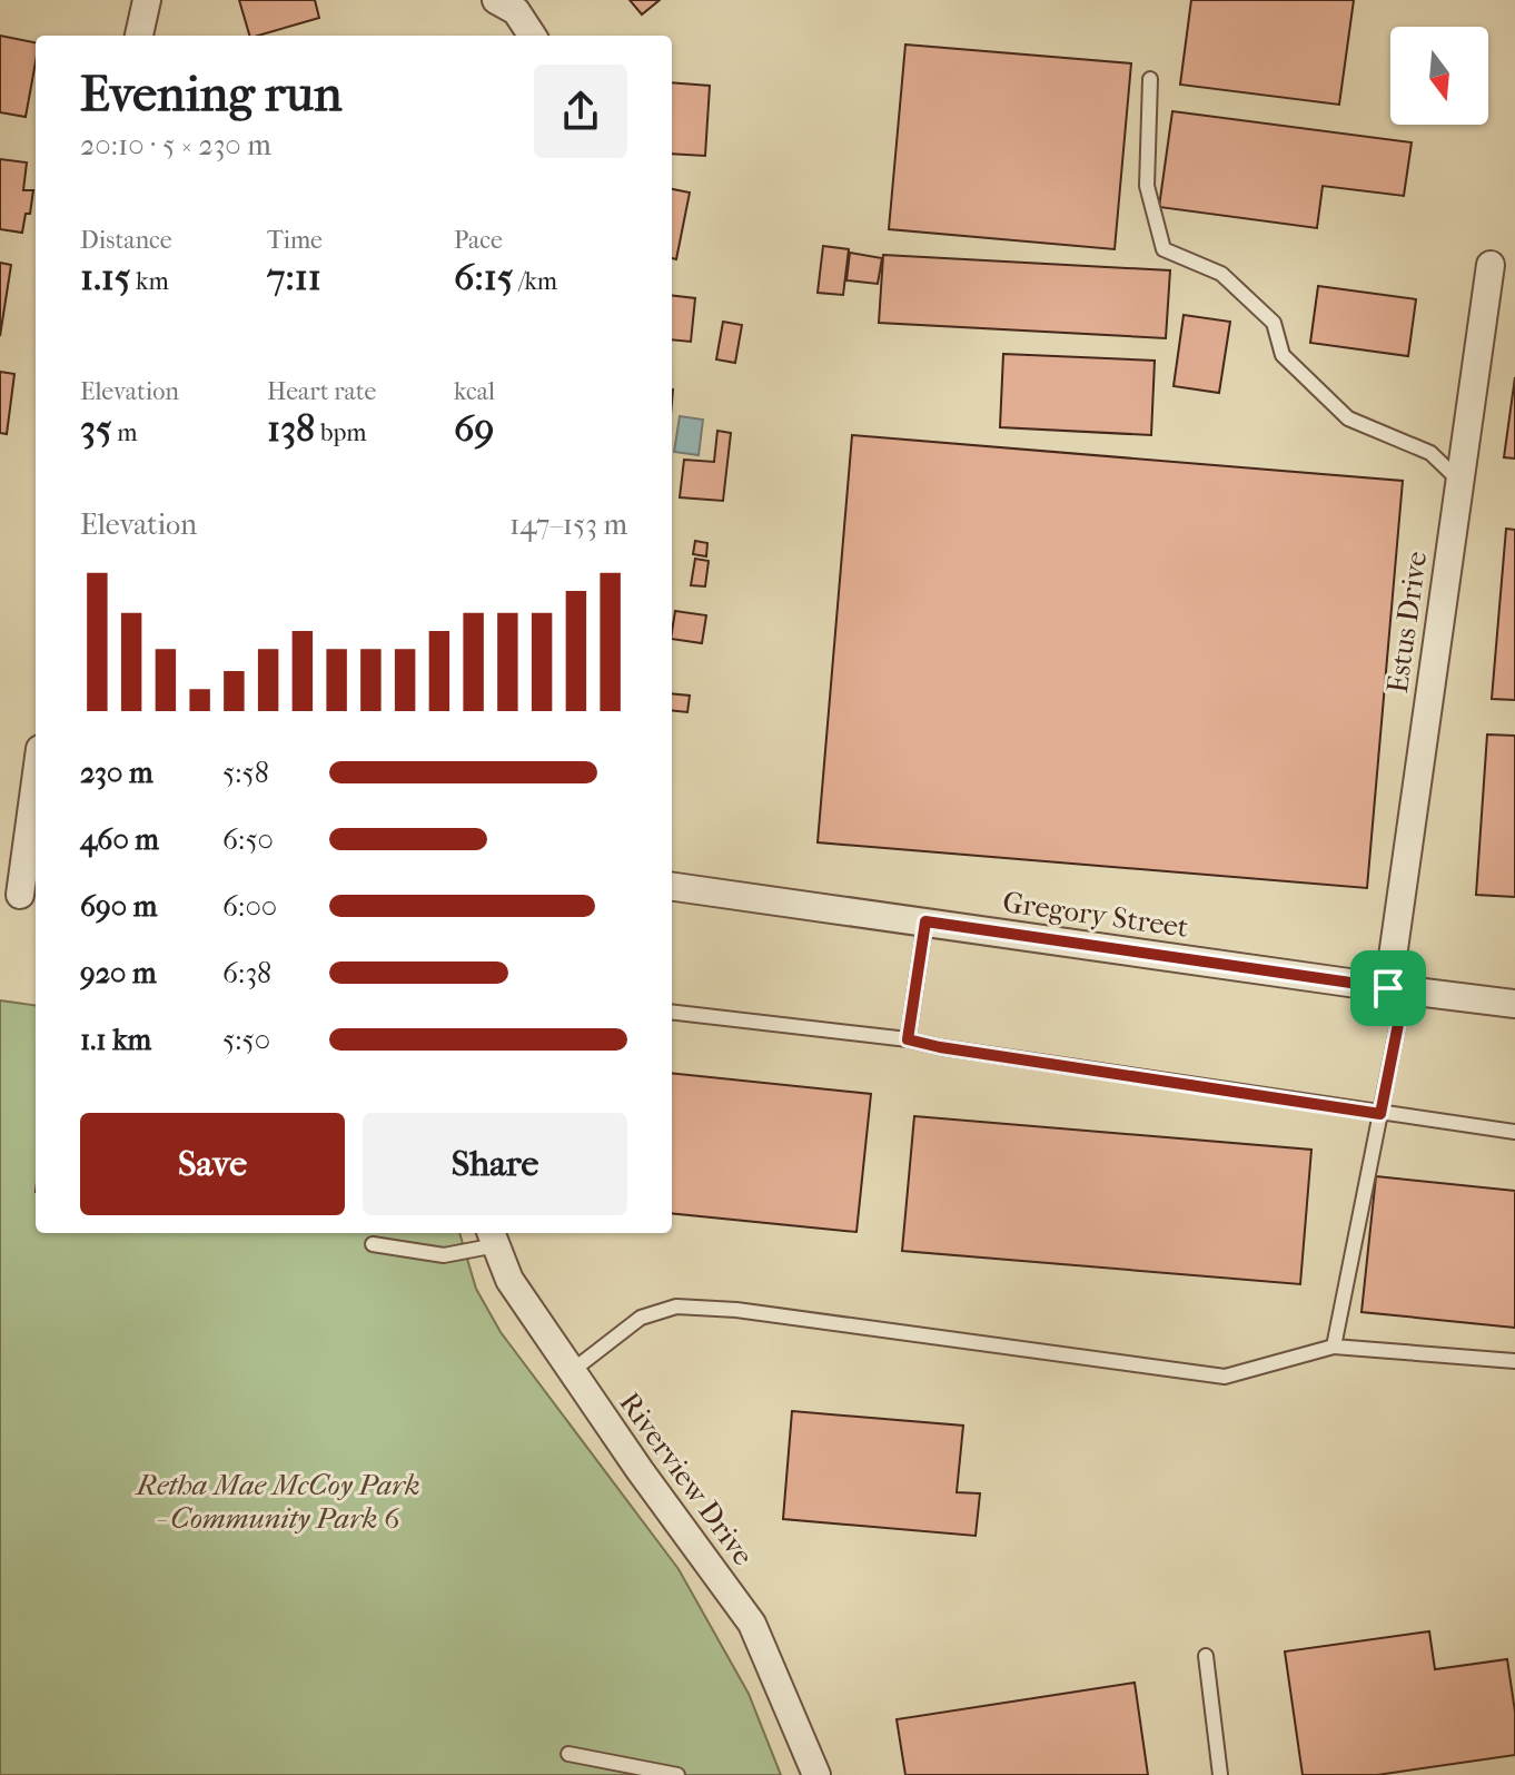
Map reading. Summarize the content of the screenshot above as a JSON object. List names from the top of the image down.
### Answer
{
  "streets": {
    "street": ["Estus Drive", "Gregory Street", "Riverview Drive"]
  },
  "crossings": [
    ["Estus Drive", "Gregory Street"]
  ],
  "parks": ["Retha Mae McCoy Park - Community Park 6"],
  "north": "bottom",
  "page": {
    "heading": ["Evening run", "20:10 · 5 × 230 m"],
    "stats": [
      ["Distance", "1.15 km"],
      ["Time", "7:11"],
      ["Pace", "6:15 /km"],
      ["Elevation", "35 m"],
      ["Heart rate", "138 bpm"],
      ["kcal", "69"]
    ],
    "chart": ["Elevation", "147–153 m"],
    "list": [
      {
        "name": "230 m",
        "note": "5:58"
      },
      {
        "name": "460 m",
        "note": "6:50"
      },
      {
        "name": "690 m",
        "note": "6:00"
      },
      {
        "name": "920 m",
        "note": "6:38"
      },
      {
        "name": "1.1 km",
        "note": "5:50"
      }
    ],
    "buttons": ["Save", "Share"]
  }
}
